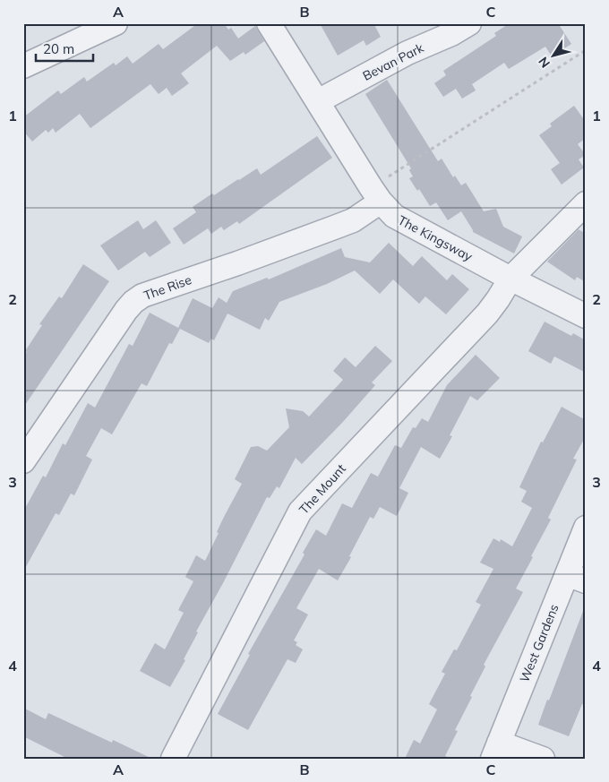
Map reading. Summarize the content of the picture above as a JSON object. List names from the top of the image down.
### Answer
{
  "streets": {
    "street": [
      "Bevan Park",
      "The Kingsway",
      "The Rise",
      "The Mount",
      "West Gardens"
    ]
  },
  "crossings": [
    ["Bevan Park", "The Kingsway"],
    ["The Kingsway", "The Rise"],
    ["The Kingsway", "The Mount"]
  ],
  "scale_bar": "20 m",
  "north": "bottom left",
  "grid": {
    "columns": ["A", "B", "C"],
    "rows": [
      "1",
      "2",
      "3",
      "4"
    ]
  }
}
